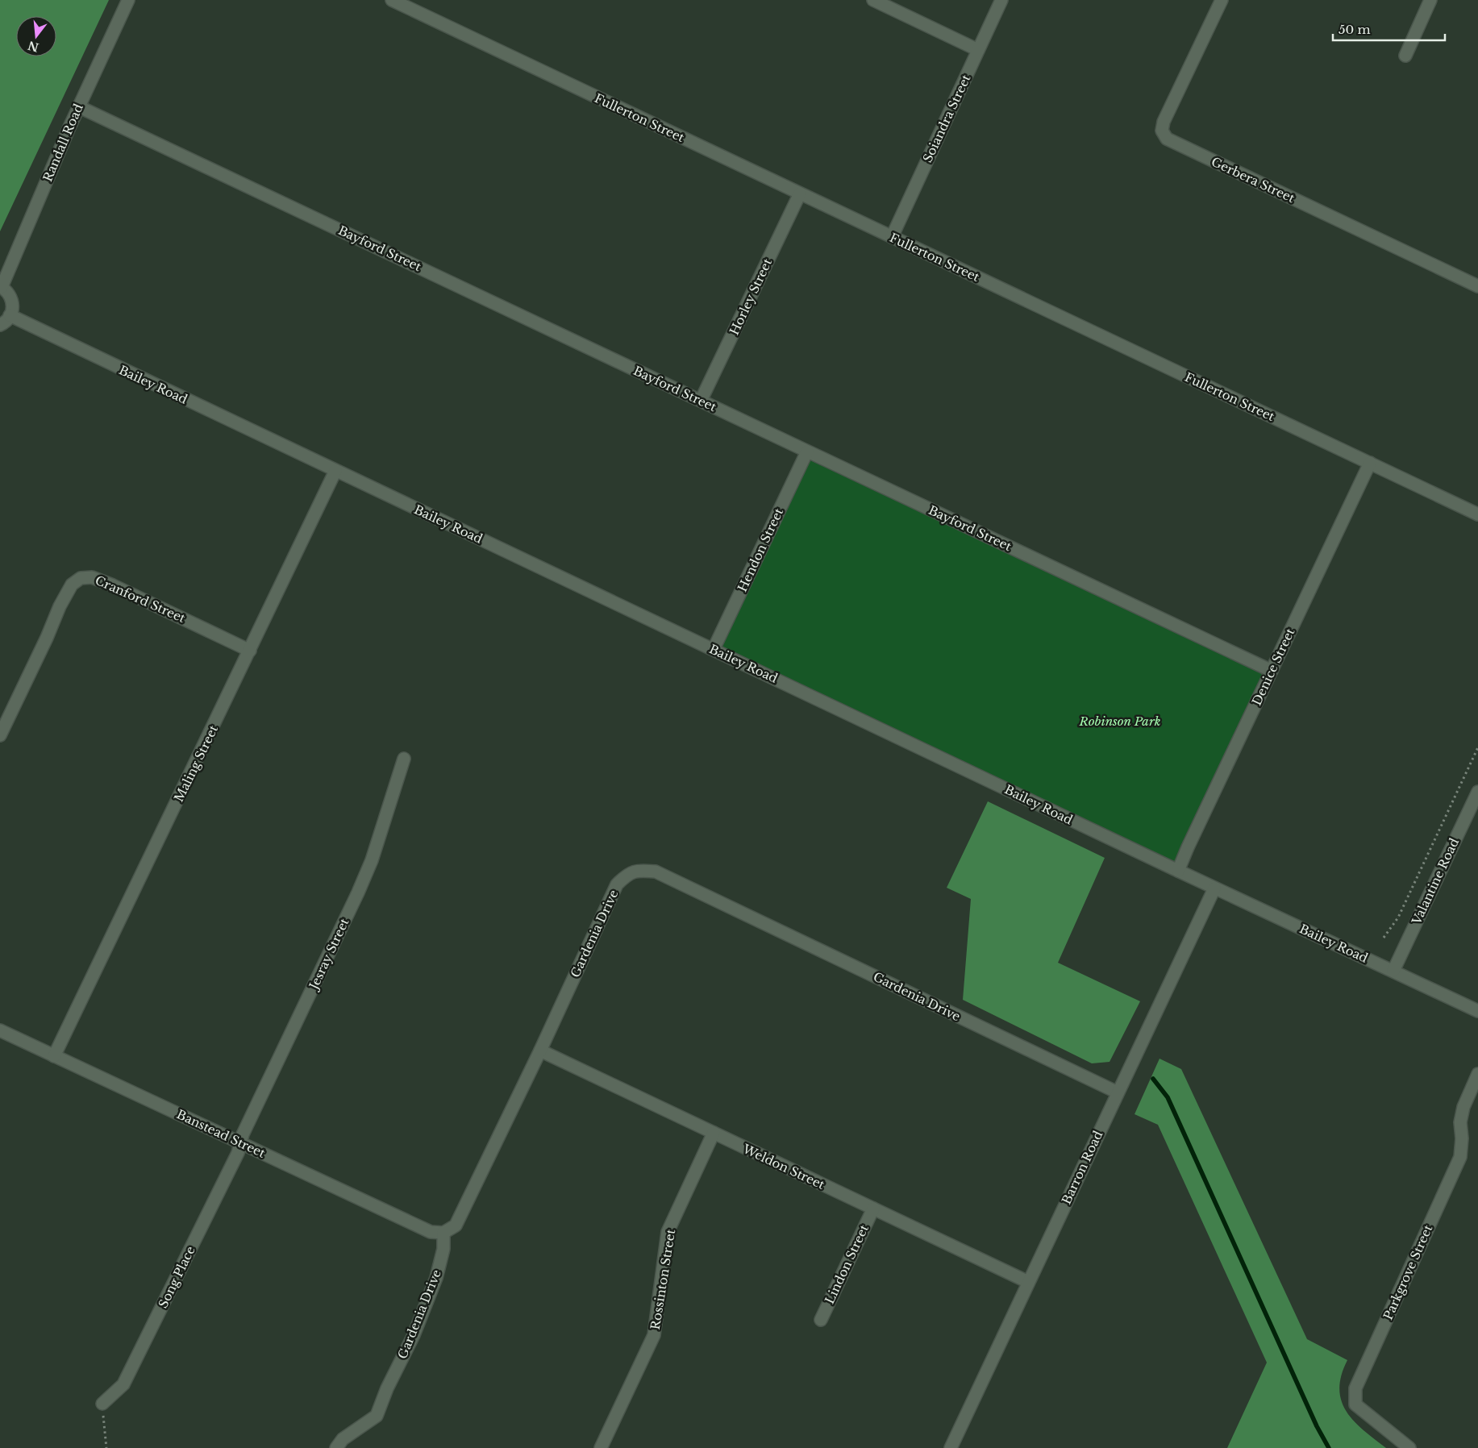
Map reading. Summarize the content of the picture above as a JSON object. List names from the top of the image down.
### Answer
{
  "streets": {
    "street": [
      "Fullerton Street",
      "Soiandra Street",
      "Randall Road",
      "Gerbera Street",
      "Bayford Street",
      "Horley Street",
      "Bailey Road",
      "Hendon Street",
      "Cranford Street",
      "Denice Street",
      "Maling Street",
      "Valantine Road",
      "Gardenia Drive",
      "Jesray Street",
      "Banstead Street",
      "Weldon Street",
      "Barron Road",
      "Lindon Street",
      "Parkgrove Street",
      "Song Place",
      "Rossinton Street"
    ]
  },
  "crossings": [
    ["Fullerton Street", "Soiandra Street"],
    ["Fullerton Street", "Horley Street"],
    ["Fullerton Street", "Denice Street"],
    ["Randall Road", "Bayford Street"],
    ["Randall Road", "Bailey Road"],
    ["Bayford Street", "Horley Street"],
    ["Bayford Street", "Hendon Street"],
    ["Bayford Street", "Denice Street"],
    ["Bailey Road", "Hendon Street"],
    ["Bailey Road", "Denice Street"],
    ["Bailey Road", "Maling Street"],
    ["Bailey Road", "Valantine Road"],
    ["Bailey Road", "Barron Road"],
    ["Cranford Street", "Maling Street"],
    ["Maling Street", "Banstead Street"],
    ["Gardenia Drive", "Banstead Street"],
    ["Gardenia Drive", "Weldon Street"],
    ["Gardenia Drive", "Barron Road"],
    ["Jesray Street", "Banstead Street"],
    ["Jesray Street", "Song Place"],
    ["Banstead Street", "Song Place"],
    ["Weldon Street", "Barron Road"],
    ["Weldon Street", "Lindon Street"],
    ["Weldon Street", "Rossinton Street"]
  ],
  "parks": ["Robinson Park"],
  "scale_bar": "50 m",
  "north": "bottom"
}
